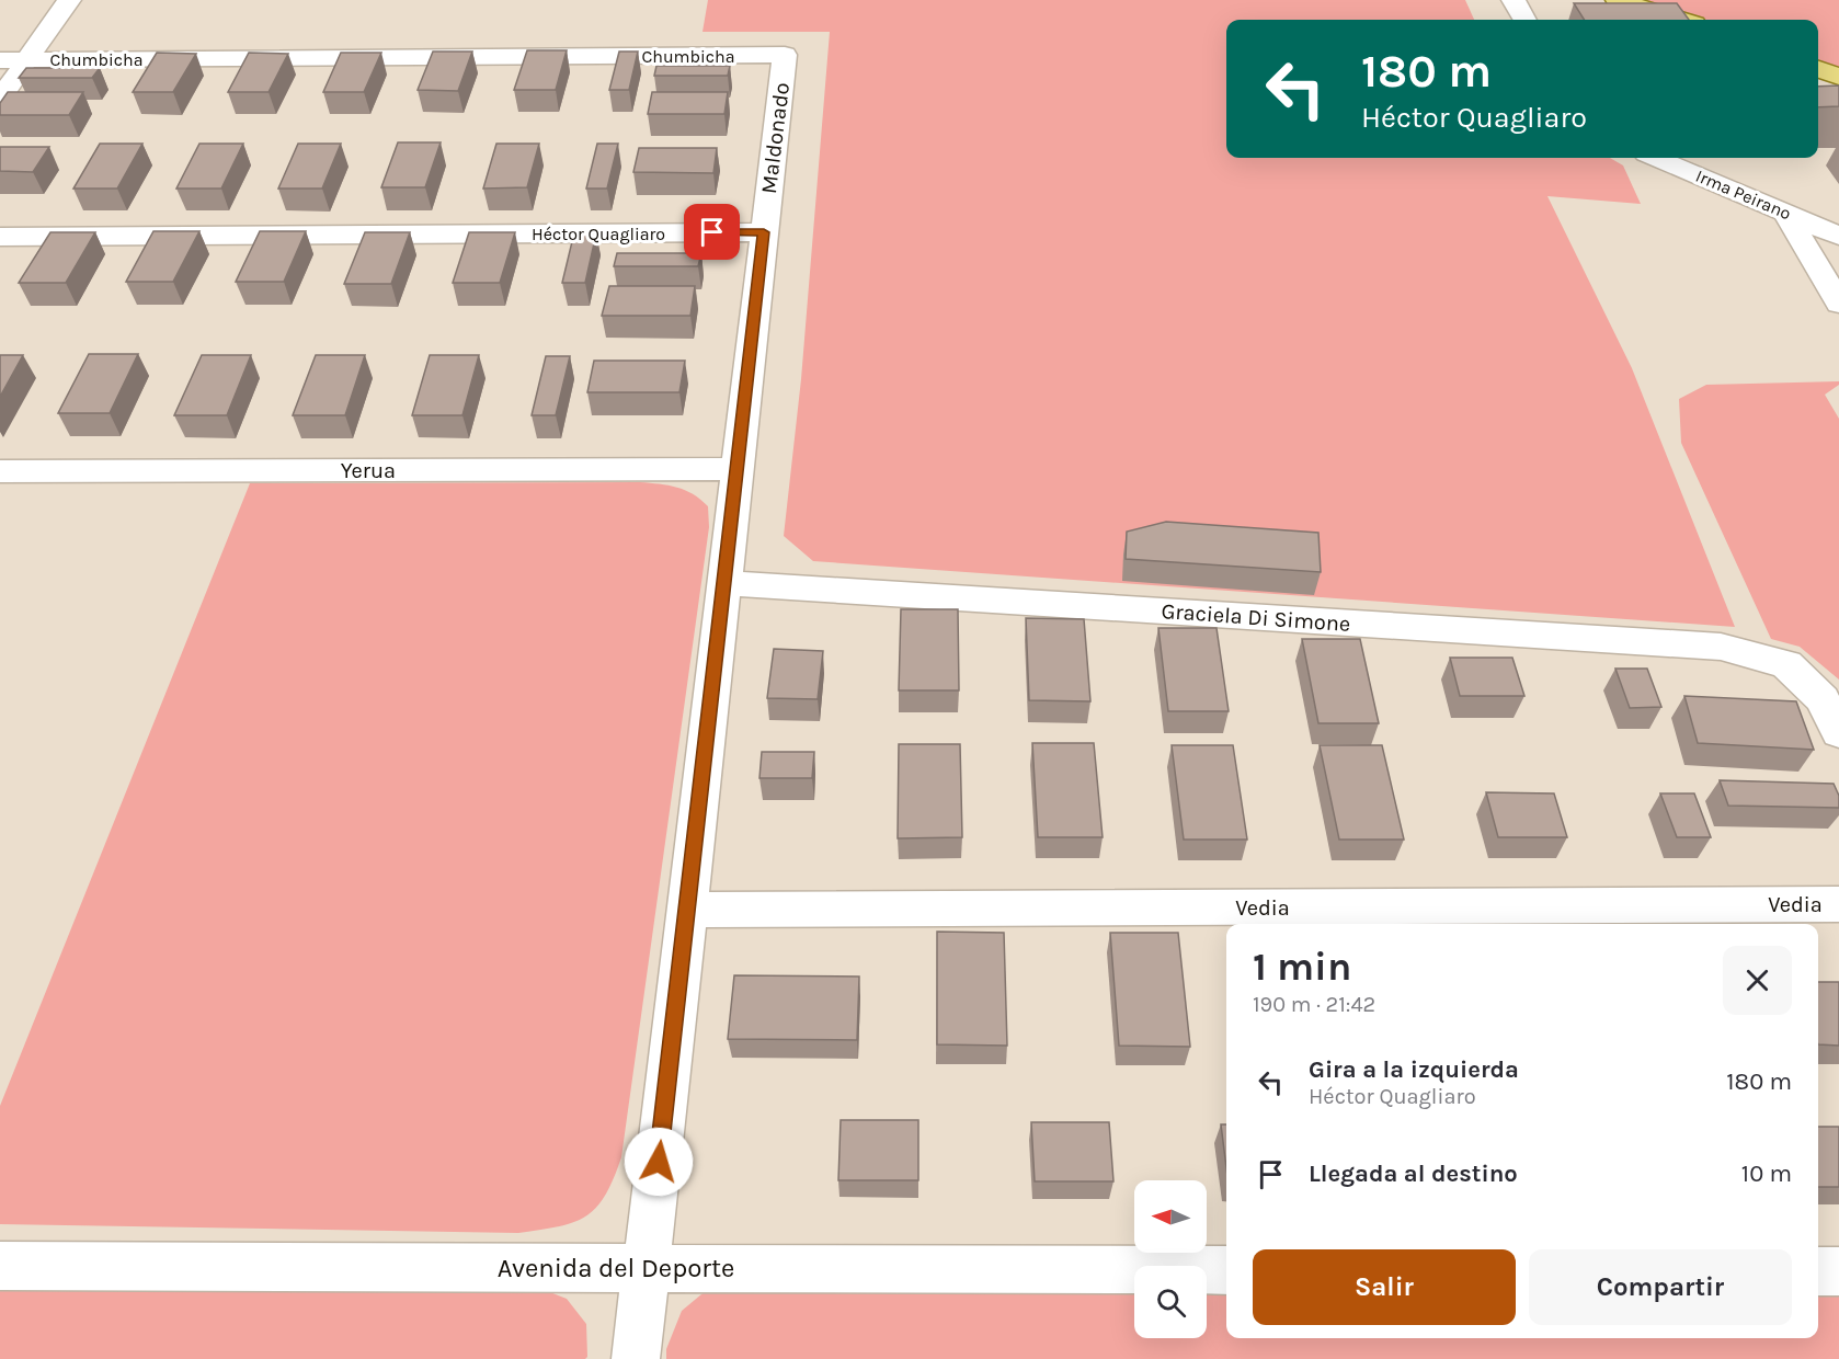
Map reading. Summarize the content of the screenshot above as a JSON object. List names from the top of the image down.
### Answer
{
  "streets": {
    "street": [
      "Chumbicha",
      "Maldonado",
      "Irma Peirano",
      "Héctor Quagliaro",
      "Yerua",
      "Graciela Di Simone",
      "Vedia",
      "Avenida del Deporte"
    ]
  },
  "crossings": [
    ["Chumbicha", "Maldonado"],
    ["Maldonado", "Héctor Quagliaro"],
    ["Maldonado", "Yerua"],
    ["Maldonado", "Graciela Di Simone"],
    ["Maldonado", "Vedia"],
    ["Maldonado", "Avenida del Deporte"]
  ],
  "north": "left",
  "page": {
    "turn": ["180 m", "Héctor Quagliaro"],
    "heading": ["1 min", "190 m · 21:42"],
    "list": [
      {
        "name": "Gira a la izquierda",
        "note": "Héctor Quagliaro",
        "value": "180 m"
      },
      {
        "name": "Llegada al destino",
        "value": "10 m"
      }
    ],
    "buttons": ["Salir", "Compartir"]
  }
}
